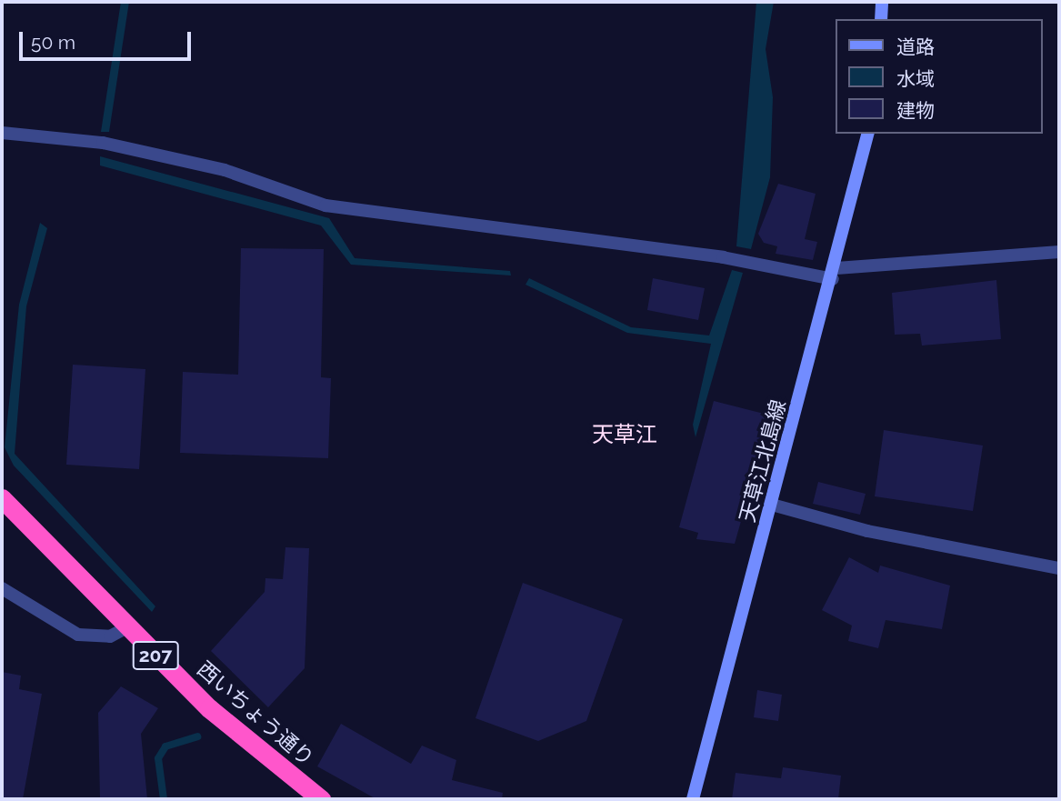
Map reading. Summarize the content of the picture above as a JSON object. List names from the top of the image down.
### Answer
{
  "streets": {
    "highway": ["207", "西いちょう通り"],
    "street": ["天草江北島線"]
  },
  "districts": ["天草江"],
  "legend": ["道路", "水域", "建物"],
  "scale_bar": "50 m"
}
